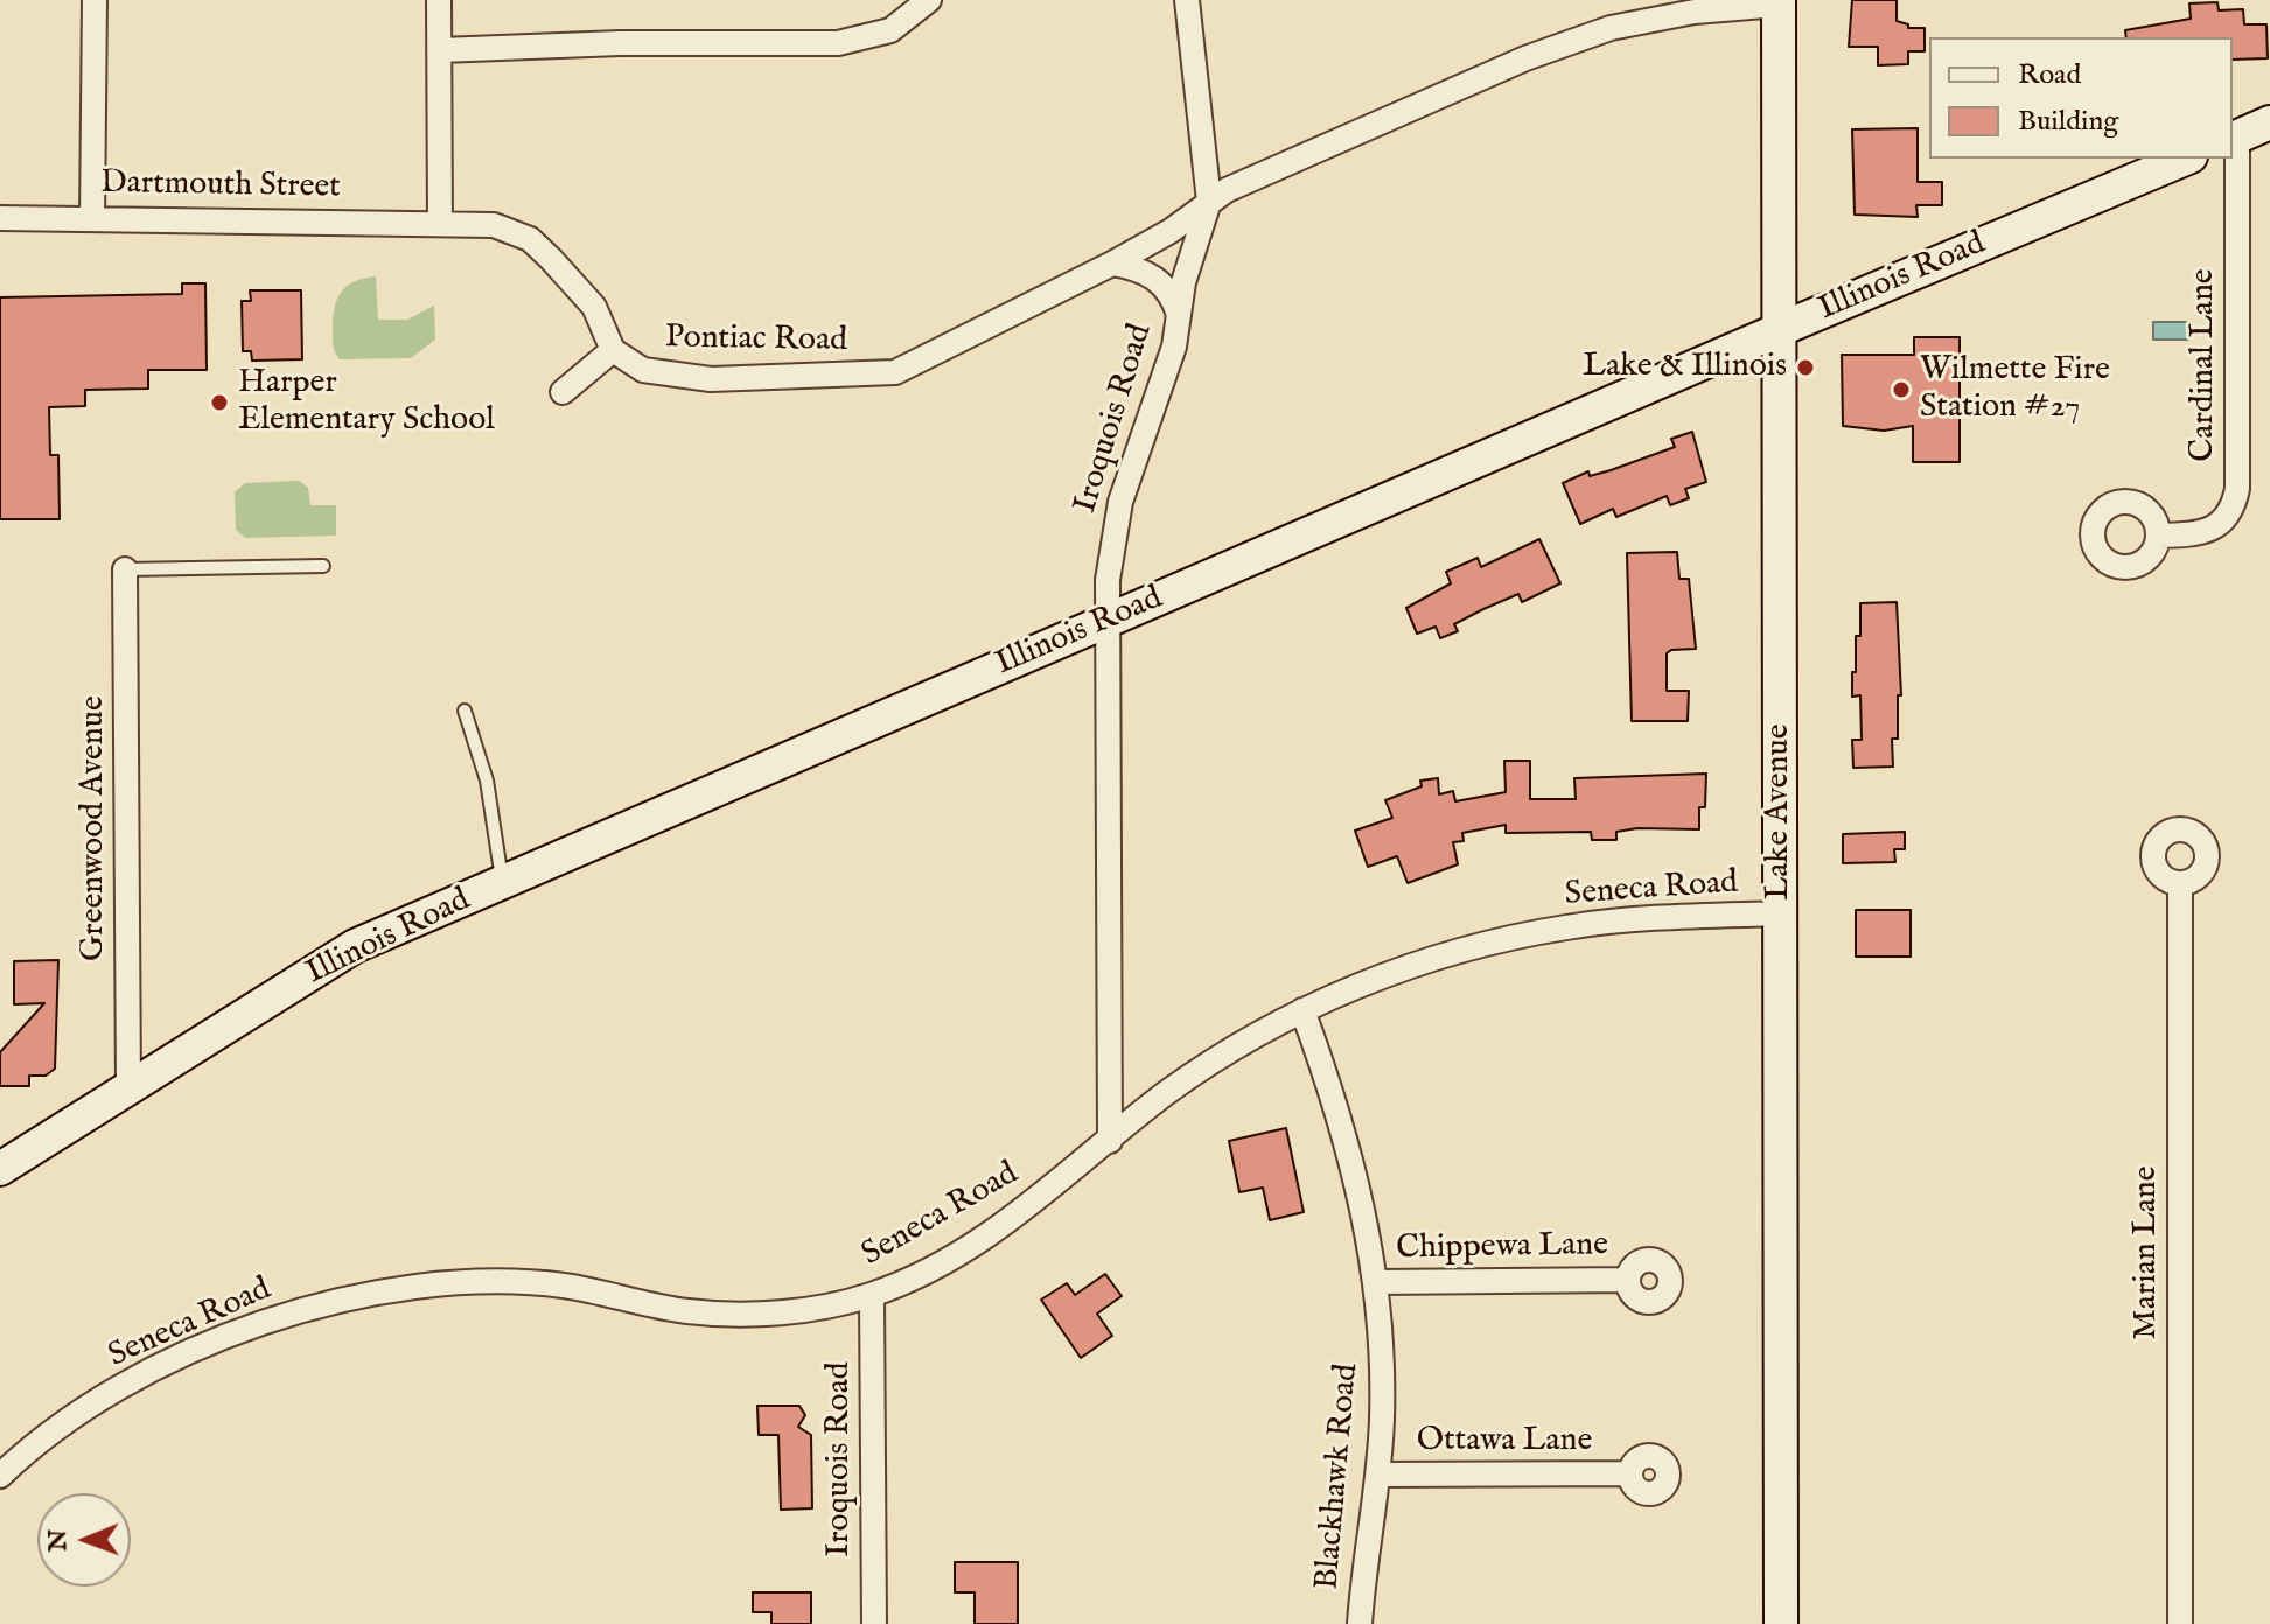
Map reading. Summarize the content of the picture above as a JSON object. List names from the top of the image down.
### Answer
{
  "streets": {
    "street": [
      "Dartmouth Street",
      "Illinois Road",
      "Pontiac Road",
      "Cardinal Lane",
      "Iroquois Road",
      "Lake Avenue",
      "Greenwood Avenue",
      "Seneca Road",
      "Chippewa Lane",
      "Marian Lane",
      "Ottawa Lane",
      "Blackhawk Road"
    ]
  },
  "crossings": [
    ["Illinois Road", "Iroquois Road"],
    ["Illinois Road", "Lake Avenue"],
    ["Illinois Road", "Greenwood Avenue"],
    ["Pontiac Road", "Iroquois Road"],
    ["Pontiac Road", "Lake Avenue"],
    ["Iroquois Road", "Seneca Road"],
    ["Lake Avenue", "Seneca Road"],
    ["Seneca Road", "Blackhawk Road"],
    ["Chippewa Lane", "Blackhawk Road"],
    ["Ottawa Lane", "Blackhawk Road"]
  ],
  "places": ["Lake & Illinois", "Wilmette Fire Station #27", "Harper Elementary School"],
  "legend": ["Road", "Building"],
  "north": "left"
}
